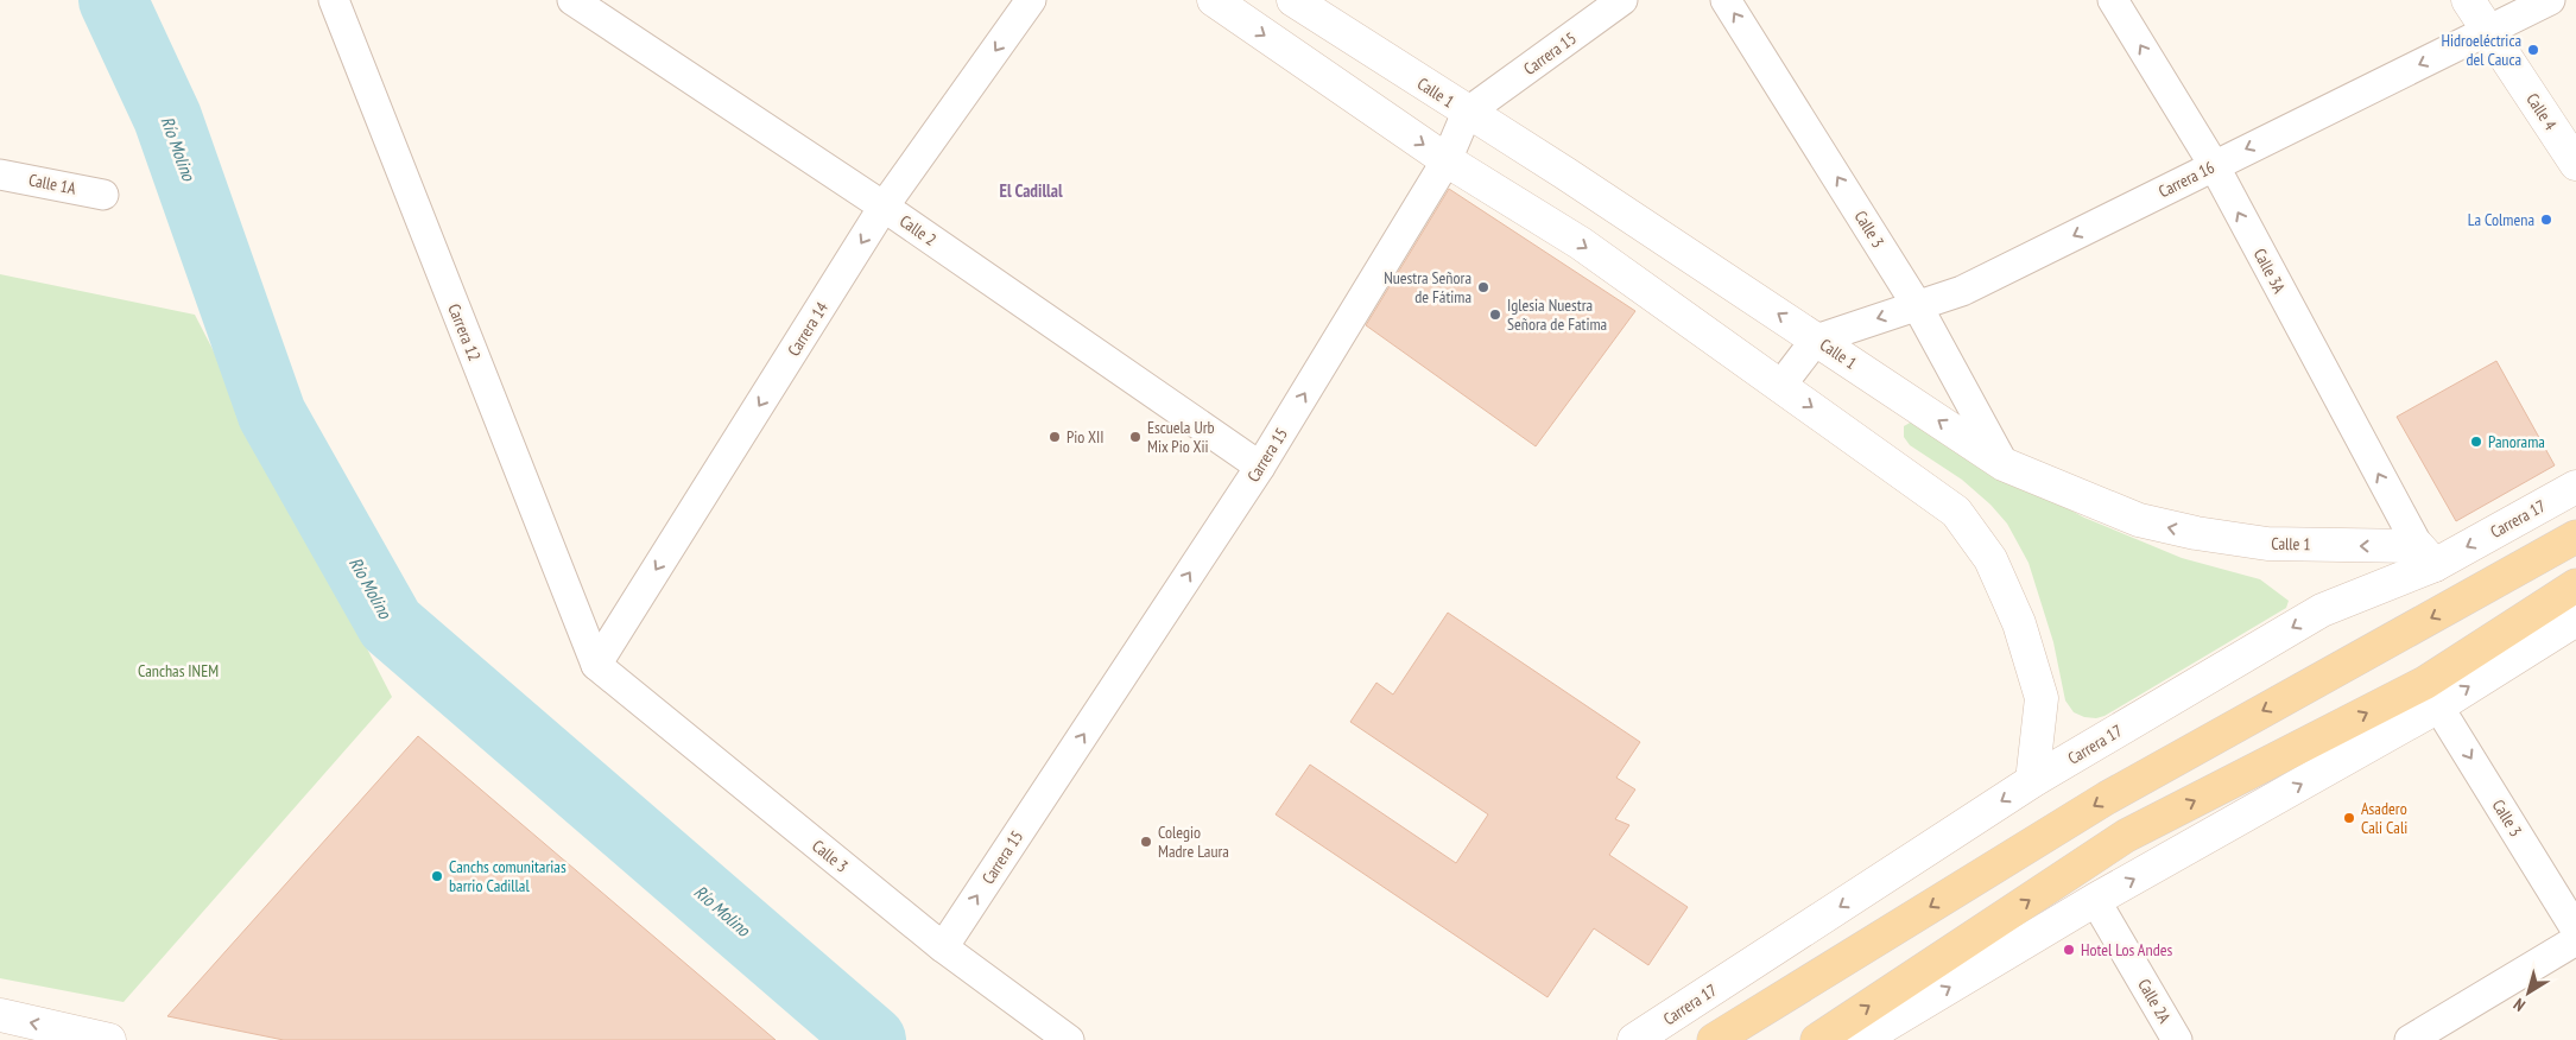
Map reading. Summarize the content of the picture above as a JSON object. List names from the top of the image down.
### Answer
{
  "streets": {
    "main road": ["Calle 1", "Calle 4", "Carrera 17"],
    "street": [
      "Carrera 15",
      "Carrera 16",
      "Calle 1A",
      "Calle 3",
      "Calle 2",
      "Calle 3A",
      "Carrera 14",
      "Carrera 12",
      "Calle 2A"
    ]
  },
  "crossings": [
    ["Carrera 15", "Calle 1"],
    ["Carrera 15", "Calle 3"],
    ["Carrera 15", "Calle 2"],
    ["Calle 1", "Carrera 16"],
    ["Calle 1", "Calle 3"],
    ["Calle 1", "Calle 3A"],
    ["Calle 1", "Carrera 17"],
    ["Calle 4", "Carrera 16"],
    ["Carrera 16", "Calle 3"],
    ["Carrera 16", "Calle 3A"],
    ["Calle 3", "Carrera 14"],
    ["Calle 3", "Carrera 12"],
    ["Calle 2", "Carrera 14"],
    ["Calle 3A", "Carrera 17"],
    ["Carrera 14", "Carrera 12"]
  ],
  "one_way": [
    "Carrera 15",
    "Carrera 16",
    "Calle 3A",
    "Carrera 14"
  ],
  "districts": ["El Cadillal"],
  "water": ["Río Molino"],
  "parks": ["Canchas INEM"],
  "places": [
    "Hidroeléctrica del Cauca",
    "La Colmena",
    "Nuestra Señora de Fátima",
    "Iglesia Nuestra Señora de Fatima",
    "Pio XII",
    "Escuela Urb Mix Pio Xii",
    "Panorama",
    "Asadero Cali Cali",
    "Colegio Madre Laura",
    "Canchs comunitarias barrio Cadillal",
    "Hotel Los Andes"
  ],
  "north": "bottom left"
}
